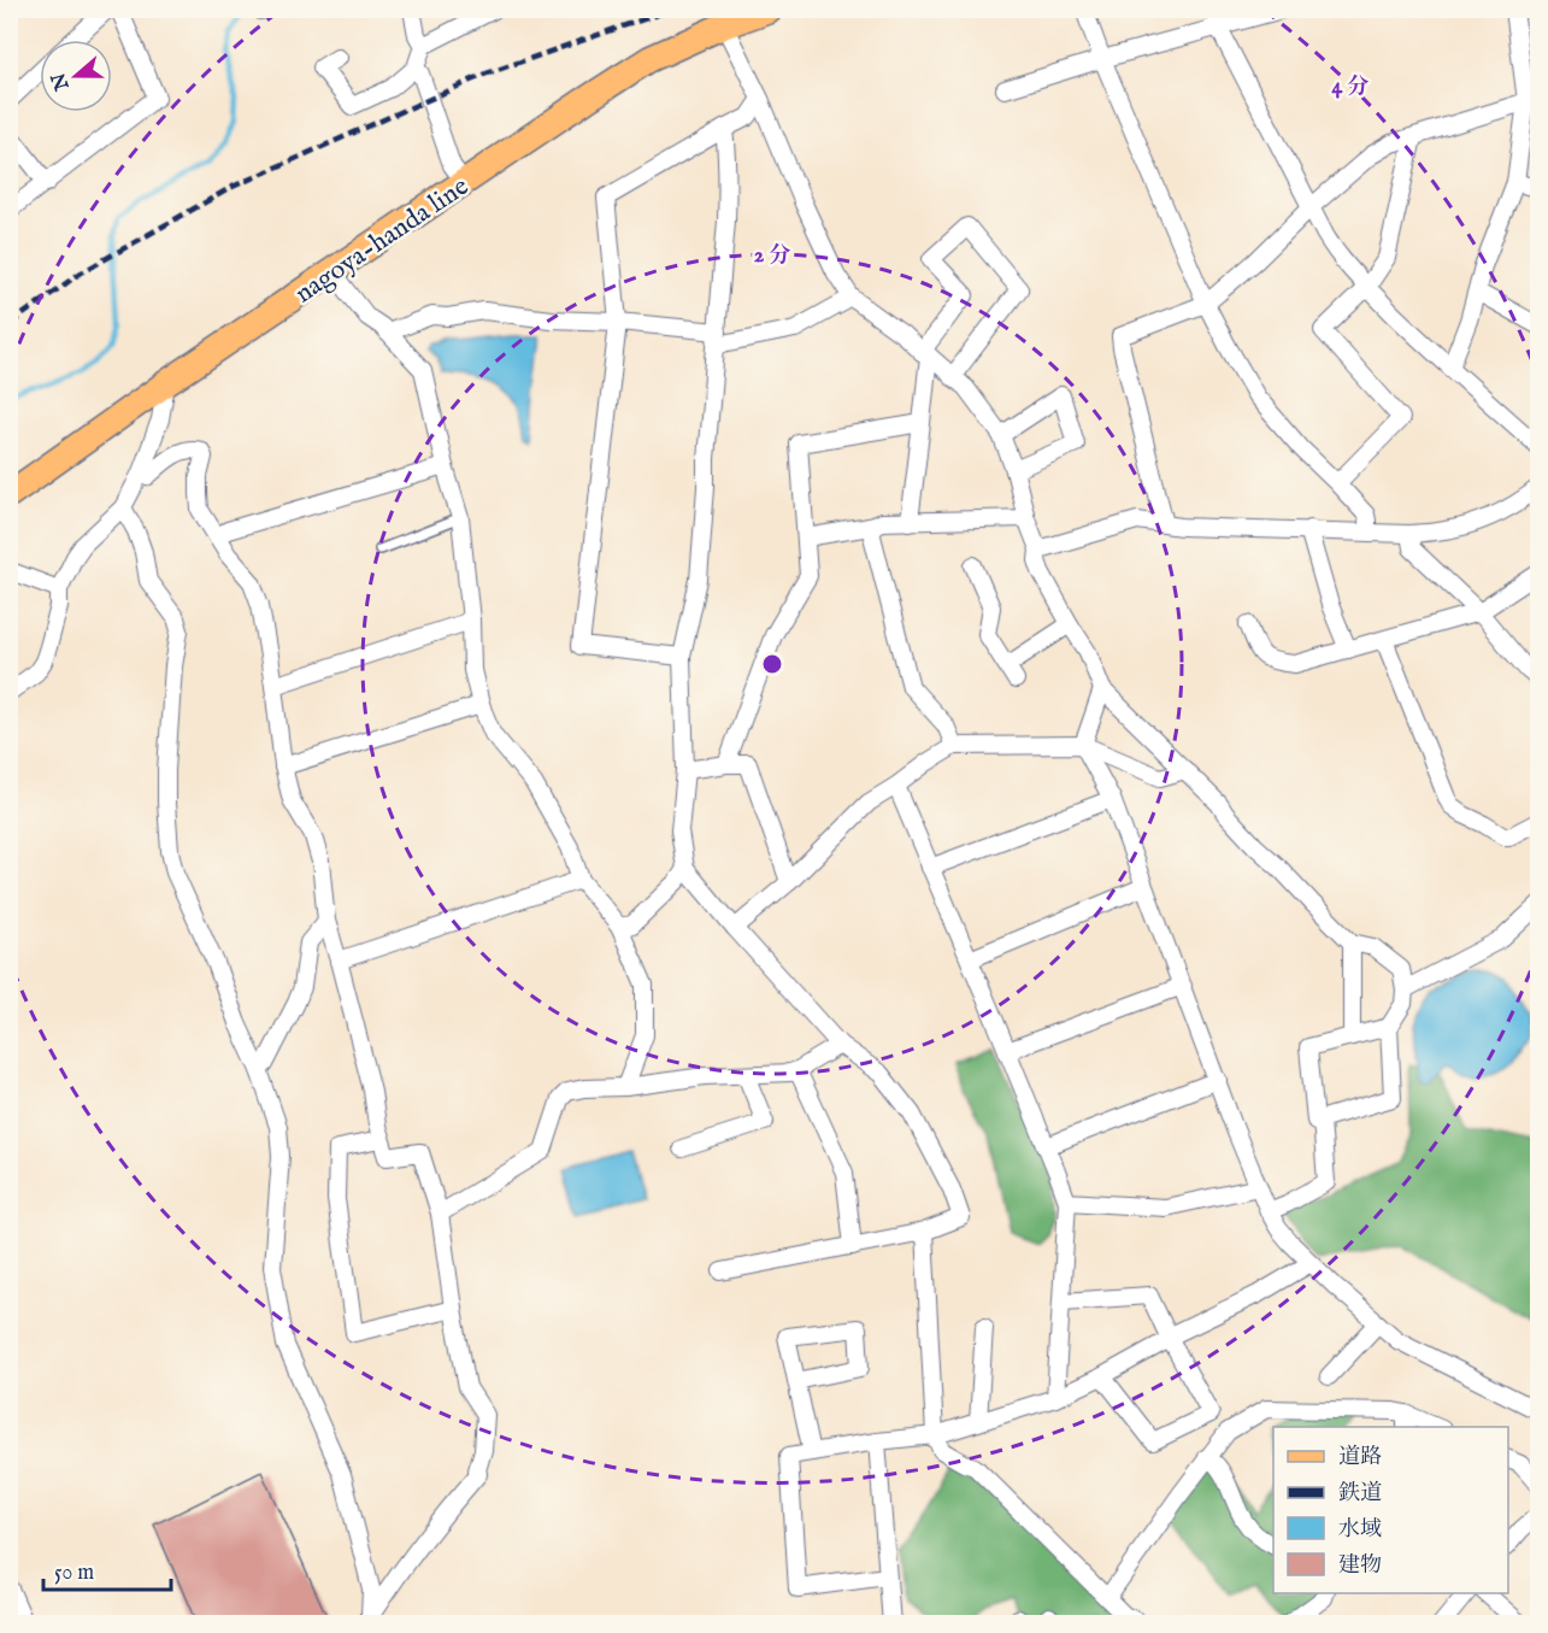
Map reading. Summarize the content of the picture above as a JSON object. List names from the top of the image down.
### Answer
{
  "streets": {
    "main road": ["nagoya-handa line"]
  },
  "legend": [
    "道路",
    "鉄道",
    "水域",
    "建物"
  ],
  "scale_bar": "50 m",
  "north": "left",
  "rings": ["4 分", "2 分"]
}
